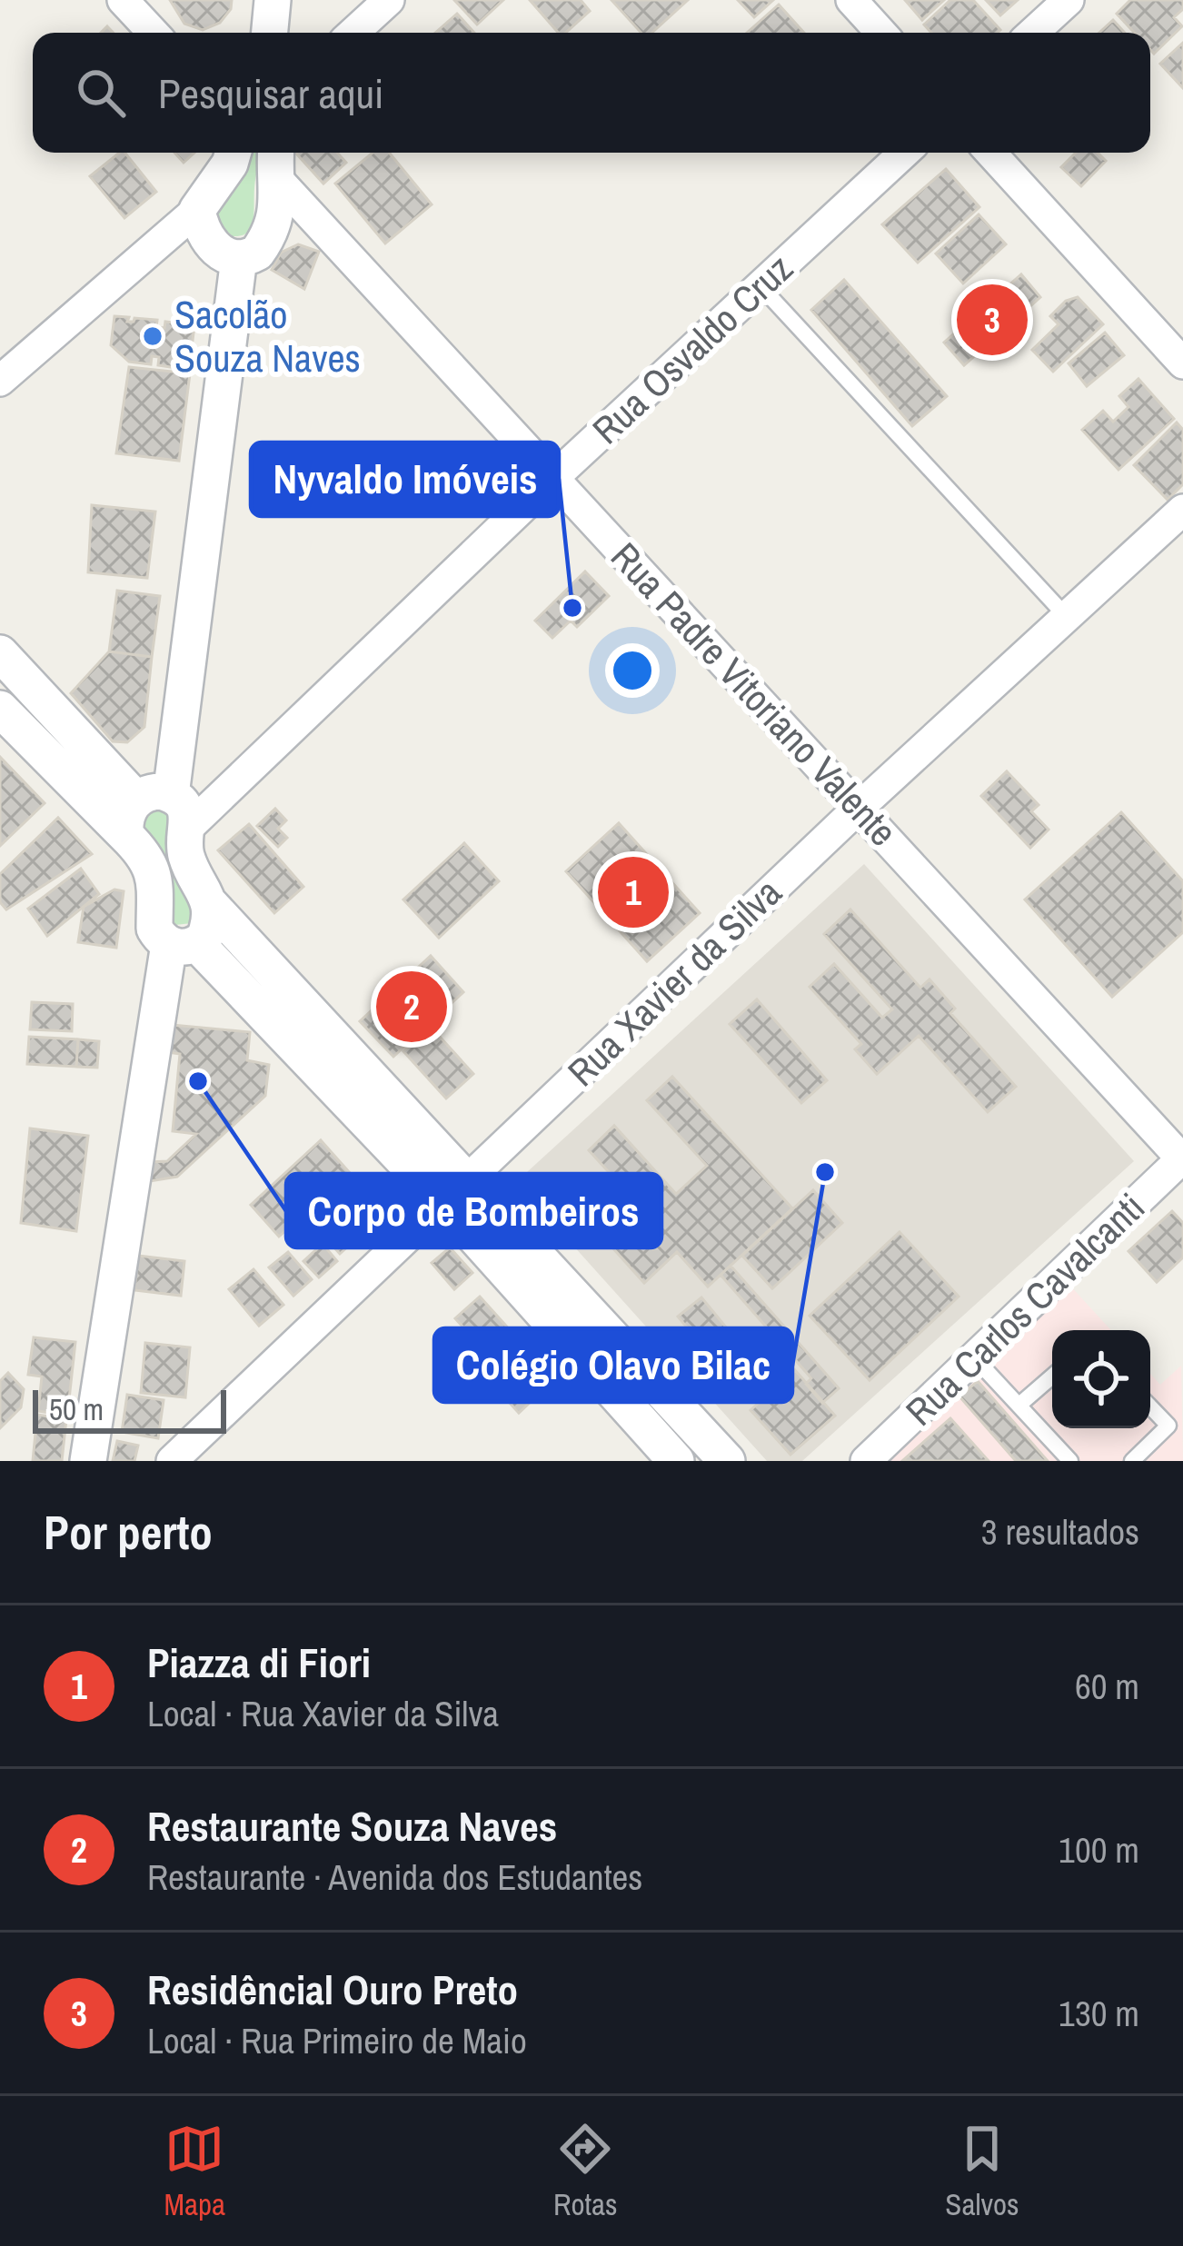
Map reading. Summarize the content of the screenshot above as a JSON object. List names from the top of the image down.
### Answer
{
  "streets": {
    "street": [
      "Rua Osvaldo Cruz",
      "Rua Padre Vitoriano Valente",
      "Rua Xavier da Silva",
      "Rua Carlos Cavalcanti"
    ]
  },
  "crossings": [
    ["Rua Osvaldo Cruz", "Rua Padre Vitoriano Valente"],
    ["Rua Padre Vitoriano Valente", "Rua Xavier da Silva"],
    ["Rua Padre Vitoriano Valente", "Rua Carlos Cavalcanti"]
  ],
  "places": [
    "Sacolão Souza Naves",
    "Nyvaldo Imóveis",
    "Corpo de Bombeiros",
    "Colégio Olavo Bilac"
  ],
  "scale_bar": "50 m",
  "page": {
    "search": "Pesquisar aqui",
    "pins": ["3", "1", "2"],
    "scale": "50 m",
    "heading": ["Por perto", "3 resultados"],
    "list": [
      {
        "mark": "1",
        "name": "Piazza di Fiori",
        "note": "Local · Rua Xavier da Silva",
        "value": "60 m"
      },
      {
        "mark": "2",
        "name": "Restaurante Souza Naves",
        "note": "Restaurante · Avenida dos Estudantes",
        "value": "100 m"
      },
      {
        "mark": "3",
        "name": "Residêncial Ouro Preto",
        "note": "Local · Rua Primeiro de Maio",
        "value": "130 m"
      }
    ],
    "nav": ["Mapa", "Rotas", "Salvos"]
  }
}
